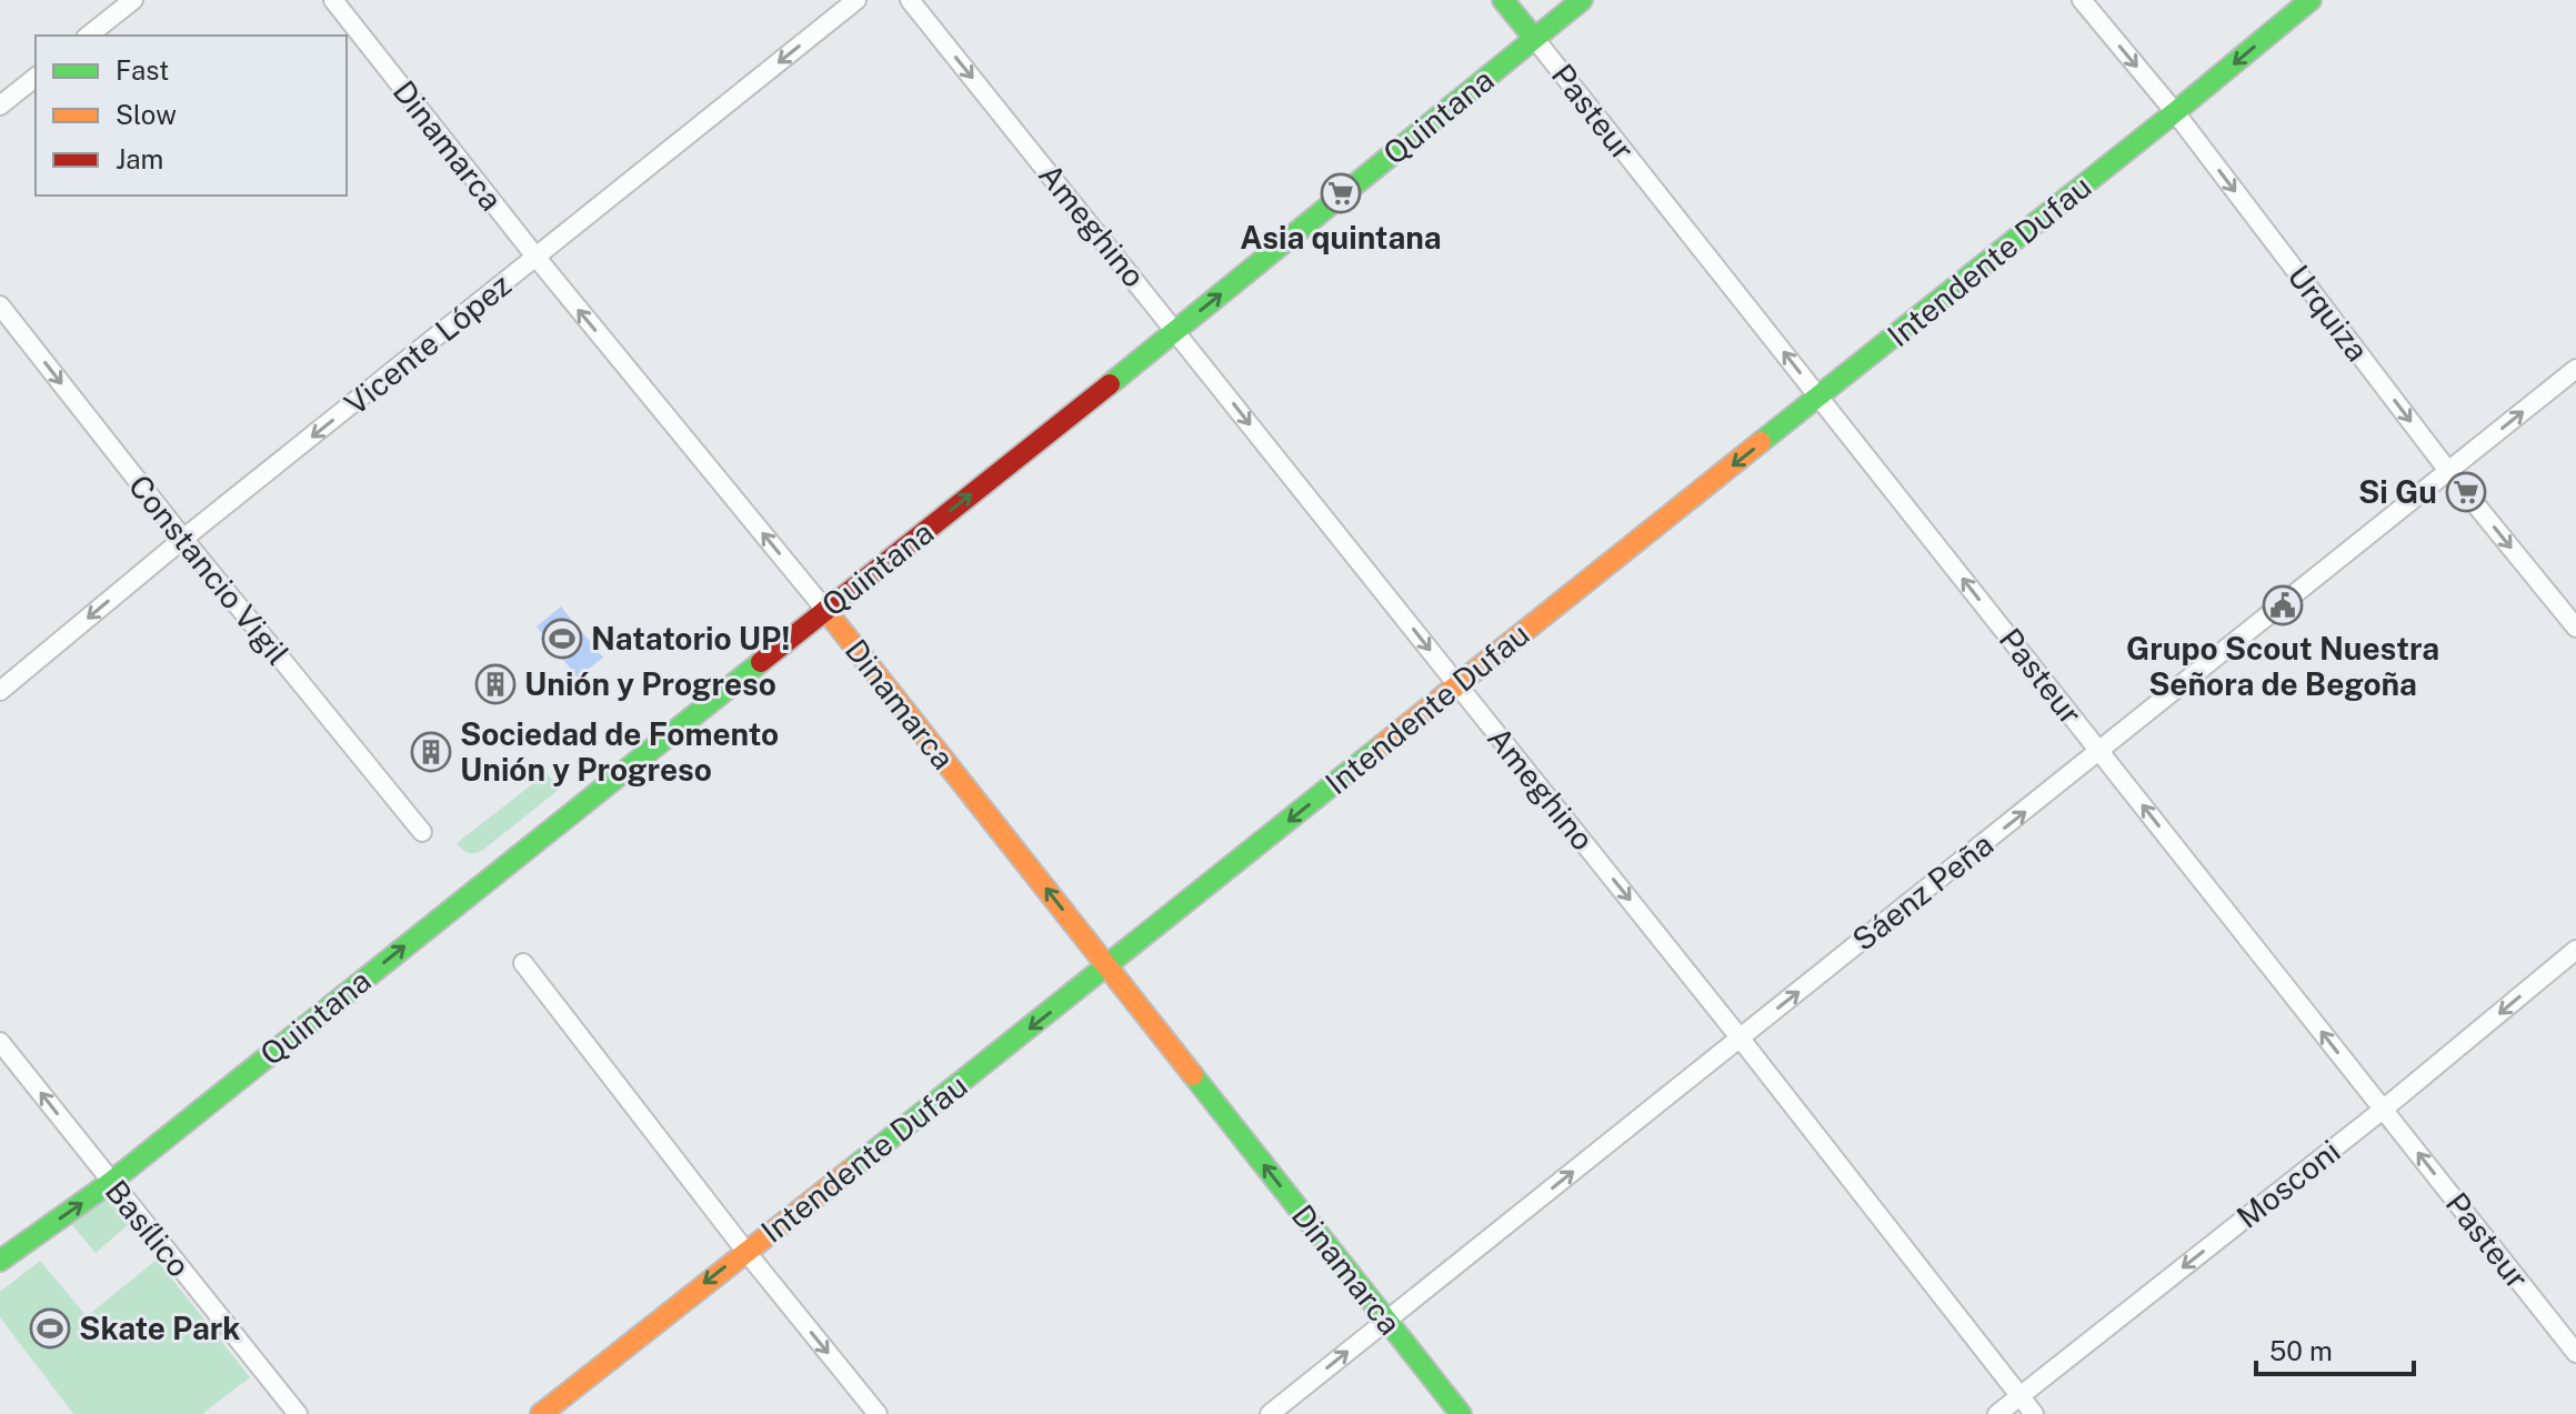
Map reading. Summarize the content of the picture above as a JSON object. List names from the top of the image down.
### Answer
{
  "streets": {
    "street": [
      "Pasteur",
      "Quintana",
      "Dinamarca",
      "Ameghino",
      "Intendente Dufau",
      "Urquiza",
      "Vicente López",
      "Constancio Vigil",
      "Sáenz Peña",
      "Mosconi",
      "Basílico"
    ]
  },
  "crossings": [
    ["Pasteur", "Quintana"],
    ["Pasteur", "Intendente Dufau"],
    ["Pasteur", "Sáenz Peña"],
    ["Pasteur", "Mosconi"],
    ["Quintana", "Dinamarca"],
    ["Quintana", "Ameghino"],
    ["Quintana", "Basílico"],
    ["Dinamarca", "Intendente Dufau"],
    ["Dinamarca", "Vicente López"],
    ["Dinamarca", "Sáenz Peña"],
    ["Ameghino", "Intendente Dufau"],
    ["Ameghino", "Sáenz Peña"],
    ["Ameghino", "Mosconi"],
    ["Intendente Dufau", "Urquiza"],
    ["Urquiza", "Sáenz Peña"],
    ["Vicente López", "Constancio Vigil"]
  ],
  "one_way": [
    "Pasteur",
    "Quintana",
    "Dinamarca",
    "Ameghino",
    "Intendente Dufau",
    "Urquiza",
    "Vicente López",
    "Constancio Vigil",
    "Sáenz Peña",
    "Mosconi",
    "Basílico"
  ],
  "places": {
    "supermarket": ["Asia quintana", "Si Gu"],
    "public building": ["Grupo Scout Nuestra Señora de Begoña"],
    "sports": ["Natatorio UP!", "Skate Park"],
    "building": ["Unión y Progreso", "Sociedad de Fomento Unión y Progreso"]
  },
  "legend": ["Fast", "Slow", "Jam"],
  "scale_bar": "50 m"
}
